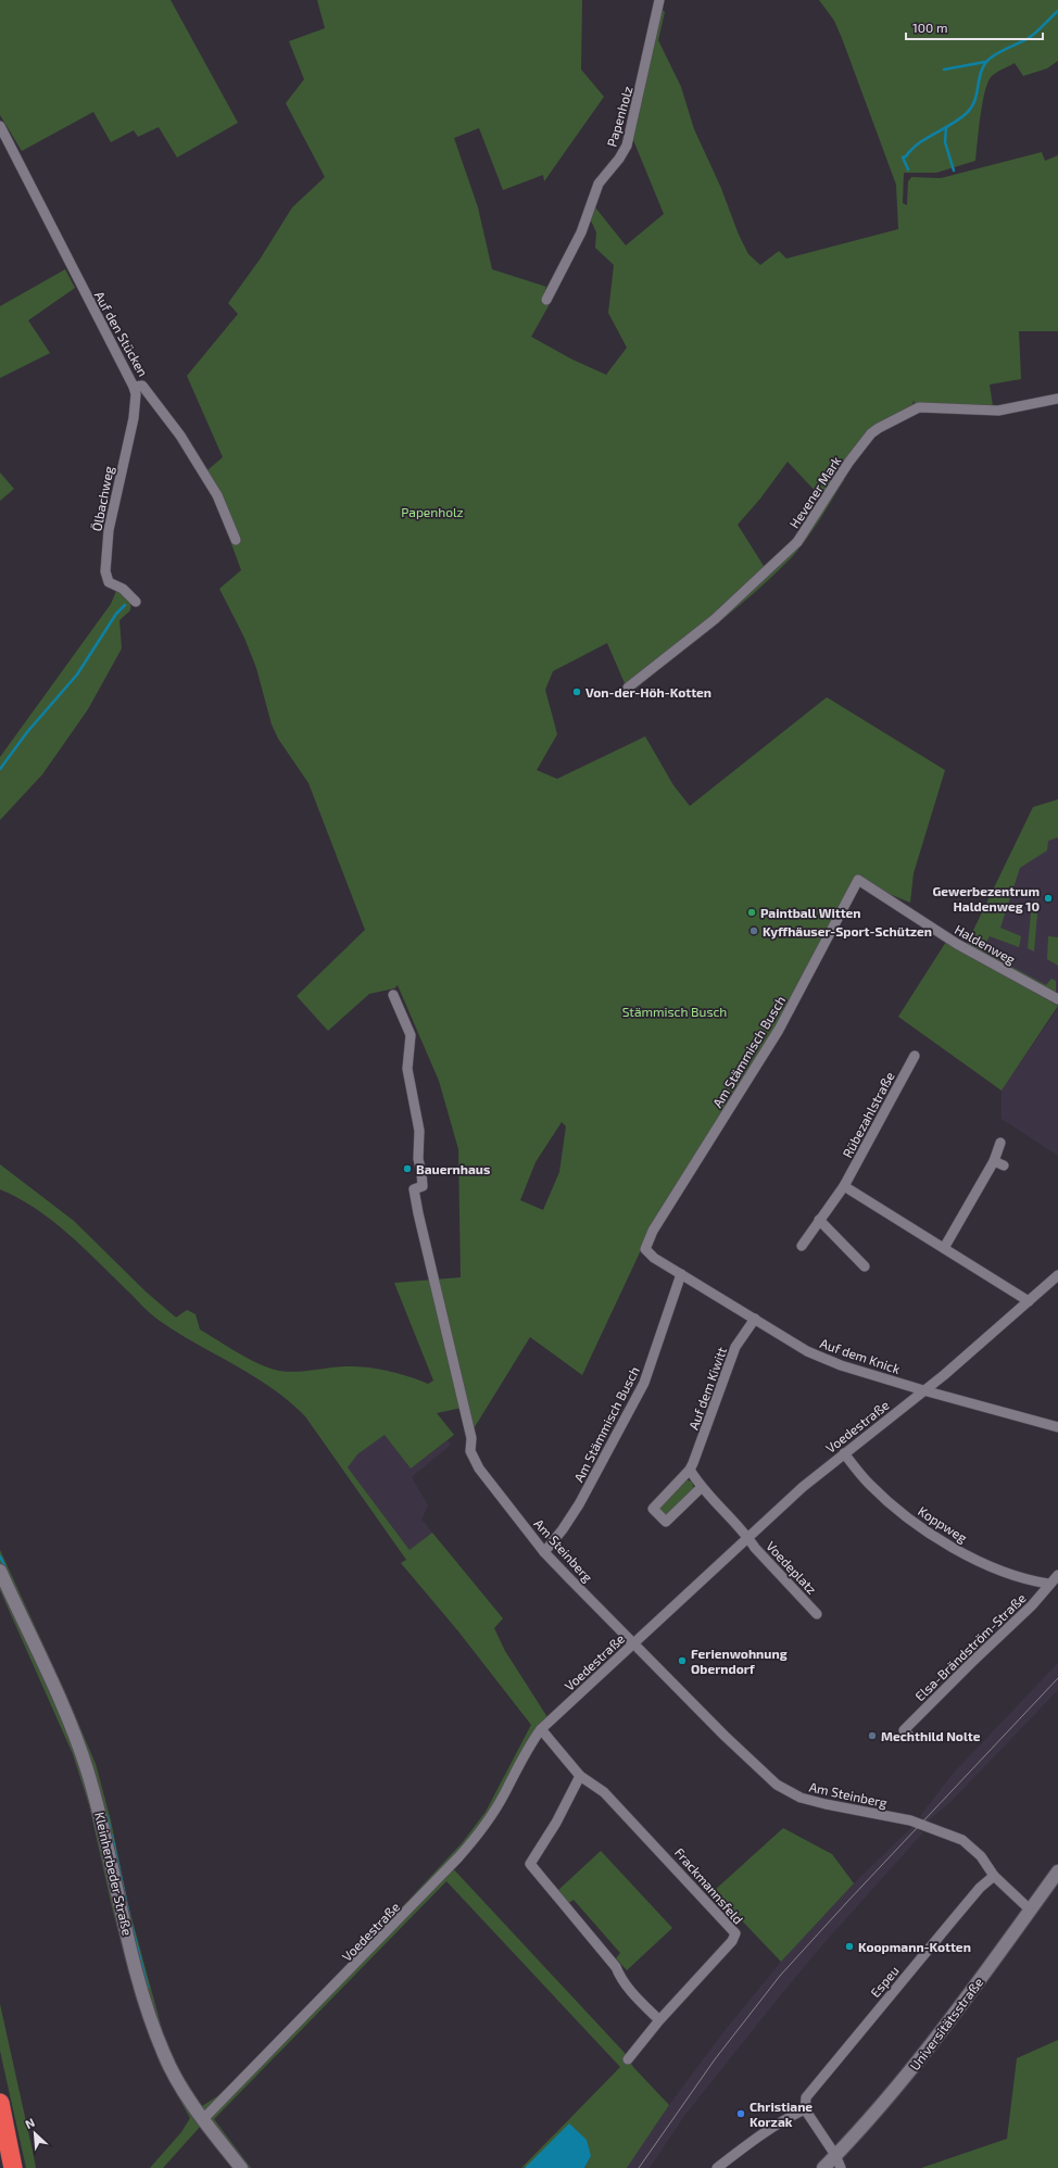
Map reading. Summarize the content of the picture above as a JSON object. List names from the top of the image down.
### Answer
{
  "streets": {
    "street": [
      "Papenholz",
      "Auf den Stücken",
      "Hevener Mark",
      "Ölbachweg",
      "Haldenweg",
      "Am Stämmisch Busch",
      "Rübezahlstraße",
      "Auf dem Knick",
      "Auf dem Kiwitt",
      "Voedestraße",
      "Koppweg",
      "Am Steinberg",
      "Voedeplatz",
      "Elsa-Brändström-Straße",
      "Kleinherbeder Straße",
      "Frackmannsfeld",
      "Espeu",
      "Universitätsstraße"
    ]
  },
  "crossings": [
    ["Auf den Stücken", "Ölbachweg"],
    ["Haldenweg", "Am Stämmisch Busch"],
    ["Am Stämmisch Busch", "Auf dem Knick"],
    ["Am Stämmisch Busch", "Am Steinberg"],
    ["Auf dem Knick", "Auf dem Kiwitt"],
    ["Auf dem Knick", "Voedestraße"],
    ["Voedestraße", "Koppweg"],
    ["Voedestraße", "Am Steinberg"],
    ["Voedestraße", "Voedeplatz"],
    ["Voedestraße", "Kleinherbeder Straße"],
    ["Voedestraße", "Frackmannsfeld"],
    ["Koppweg", "Elsa-Brändström-Straße"],
    ["Am Steinberg", "Espeu"],
    ["Am Steinberg", "Universitätsstraße"]
  ],
  "parks": ["Papenholz", "Stämmisch Busch"],
  "places": [
    "Von-der-Höh-Kotten",
    "Gewerbezentrum Haldenweg 10",
    "Paintball Witten",
    "Kyffhäuser-Sport-Schützen",
    "Bauernhaus",
    "Ferienwohnung Oberndorf",
    "Mechthild Nolte",
    "Koopmann-Kotten",
    "Christiane Korzak"
  ],
  "scale_bar": "100 m",
  "north": "top left"
}
